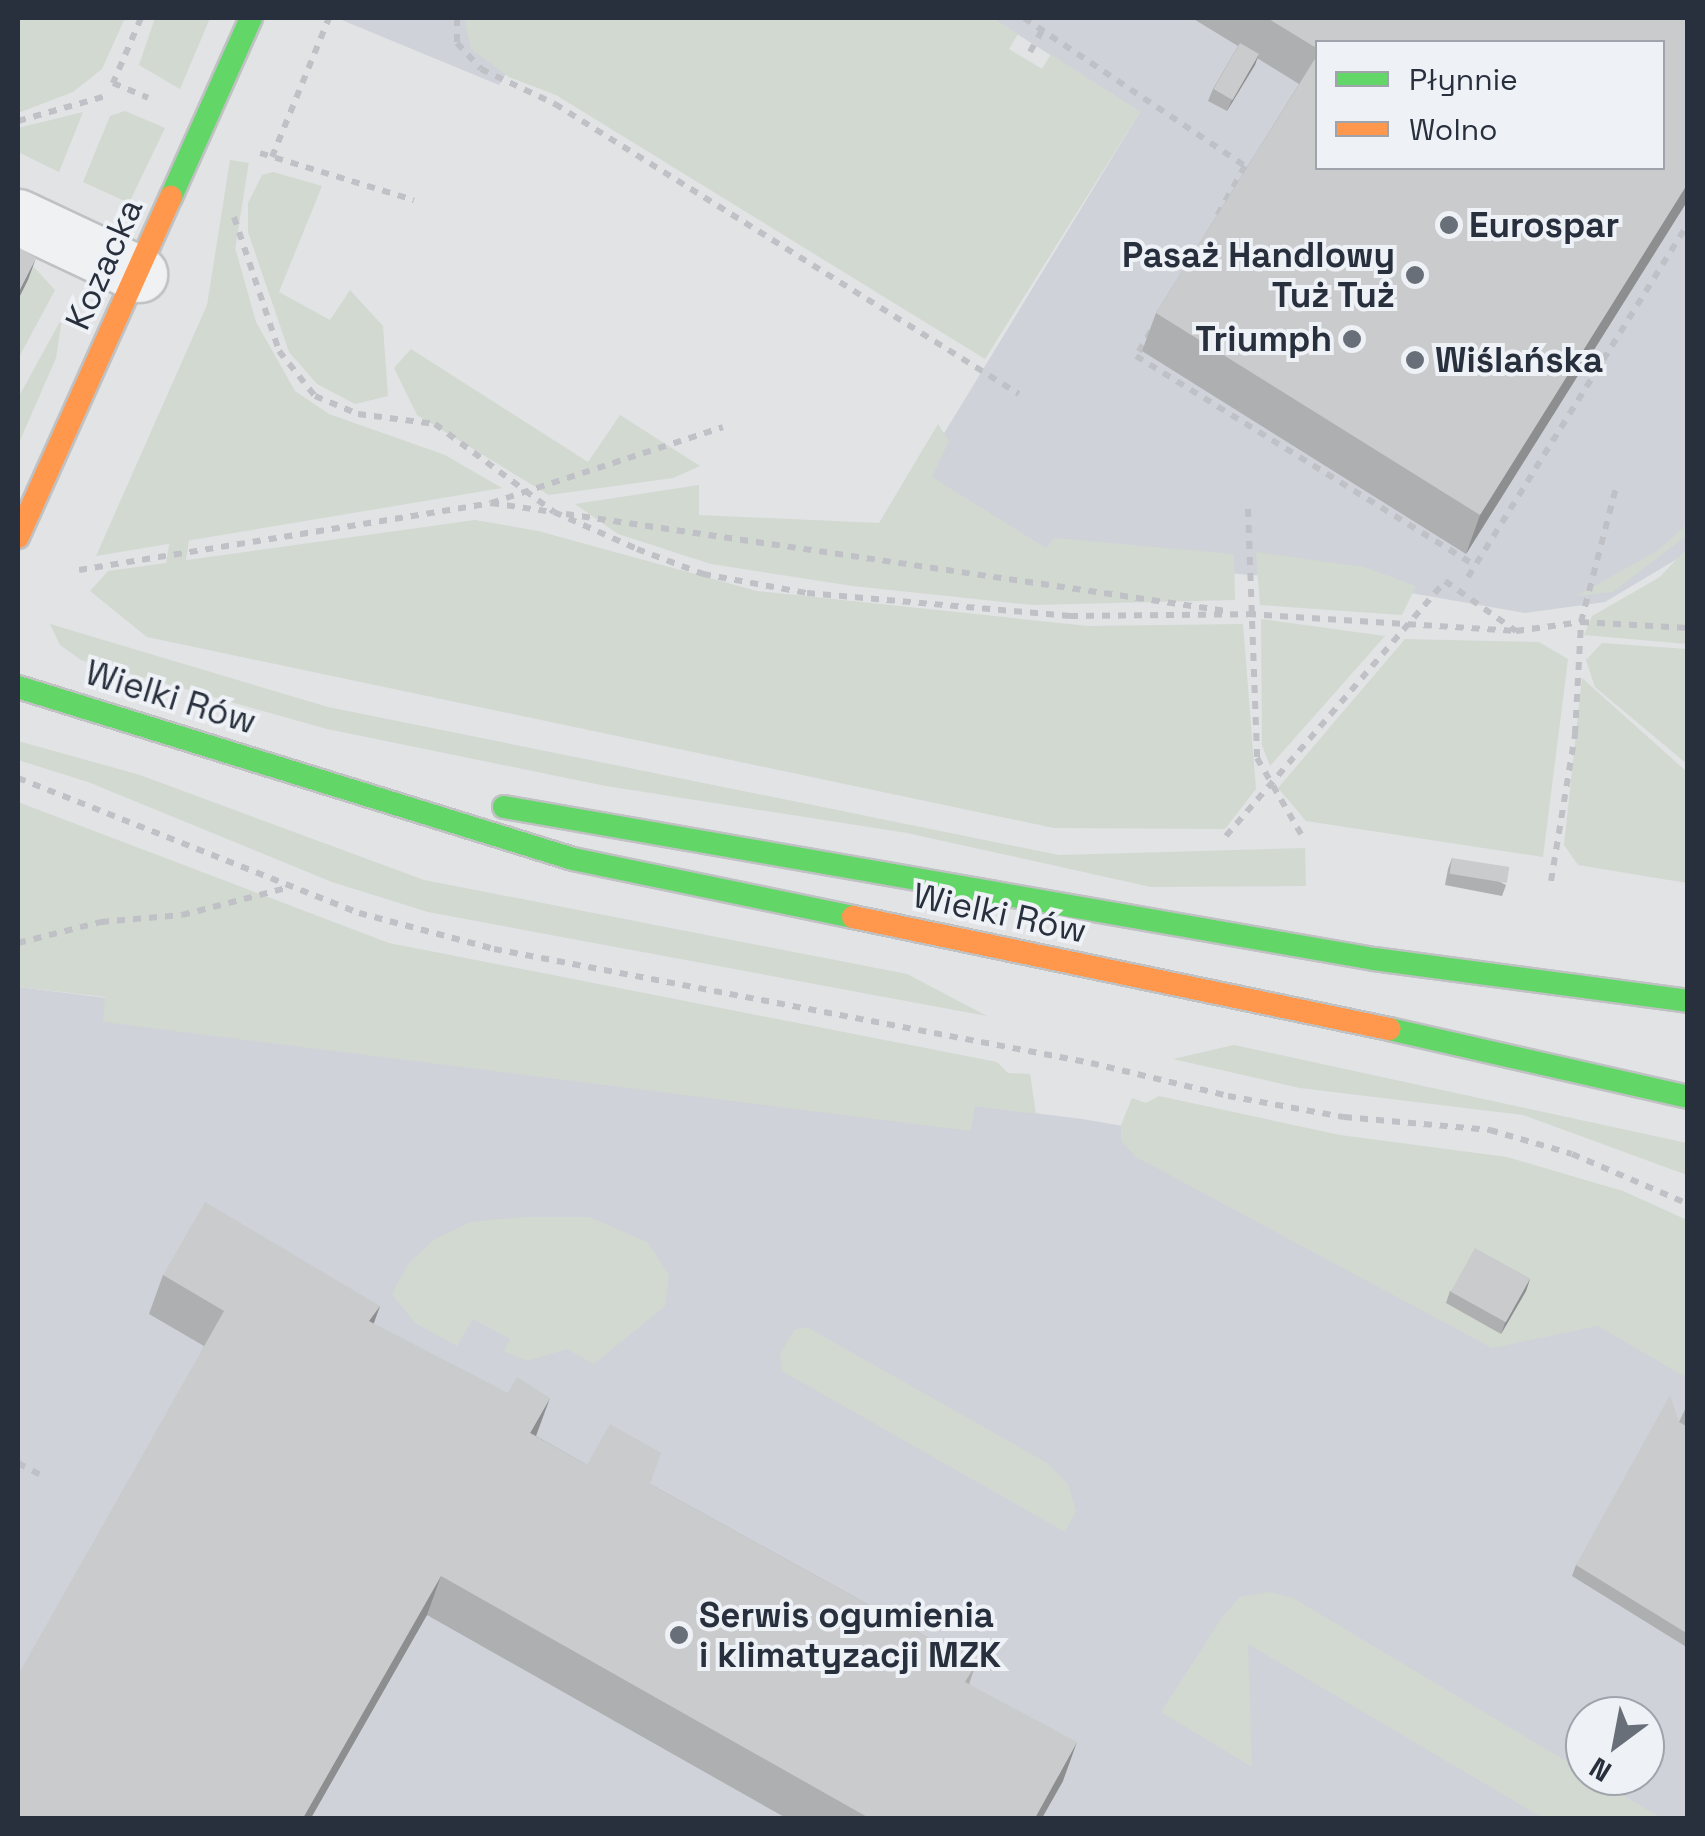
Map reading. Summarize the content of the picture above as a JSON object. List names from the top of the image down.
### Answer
{
  "streets": {
    "street": ["Kozacka", "Wielki Rów"]
  },
  "places": [
    "Eurospar",
    "Pasaż Handlowy Tuż Tuż",
    "Triumph",
    "Wiślańska",
    "Serwis ogumienia i klimatyzacji MZK"
  ],
  "legend": ["Płynnie", "Wolno"],
  "north": "bottom left"
}
